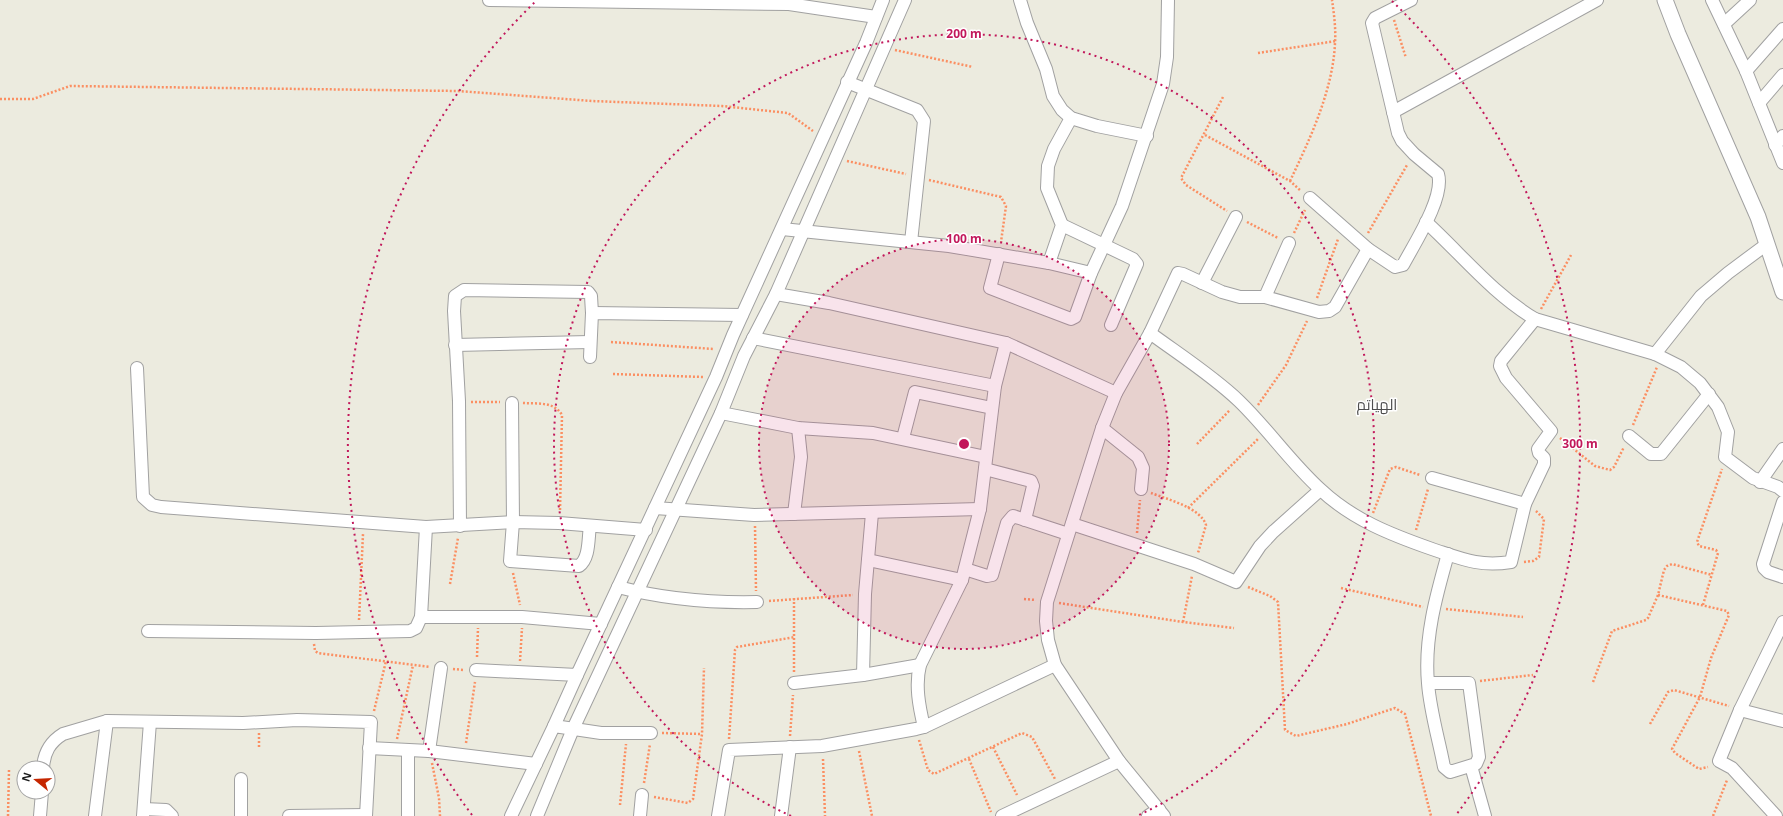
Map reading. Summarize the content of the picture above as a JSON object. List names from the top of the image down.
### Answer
{
  "districts": ["الهياتم"],
  "north": "left",
  "rings": ["200 m", "100 m", "300 m"]
}
